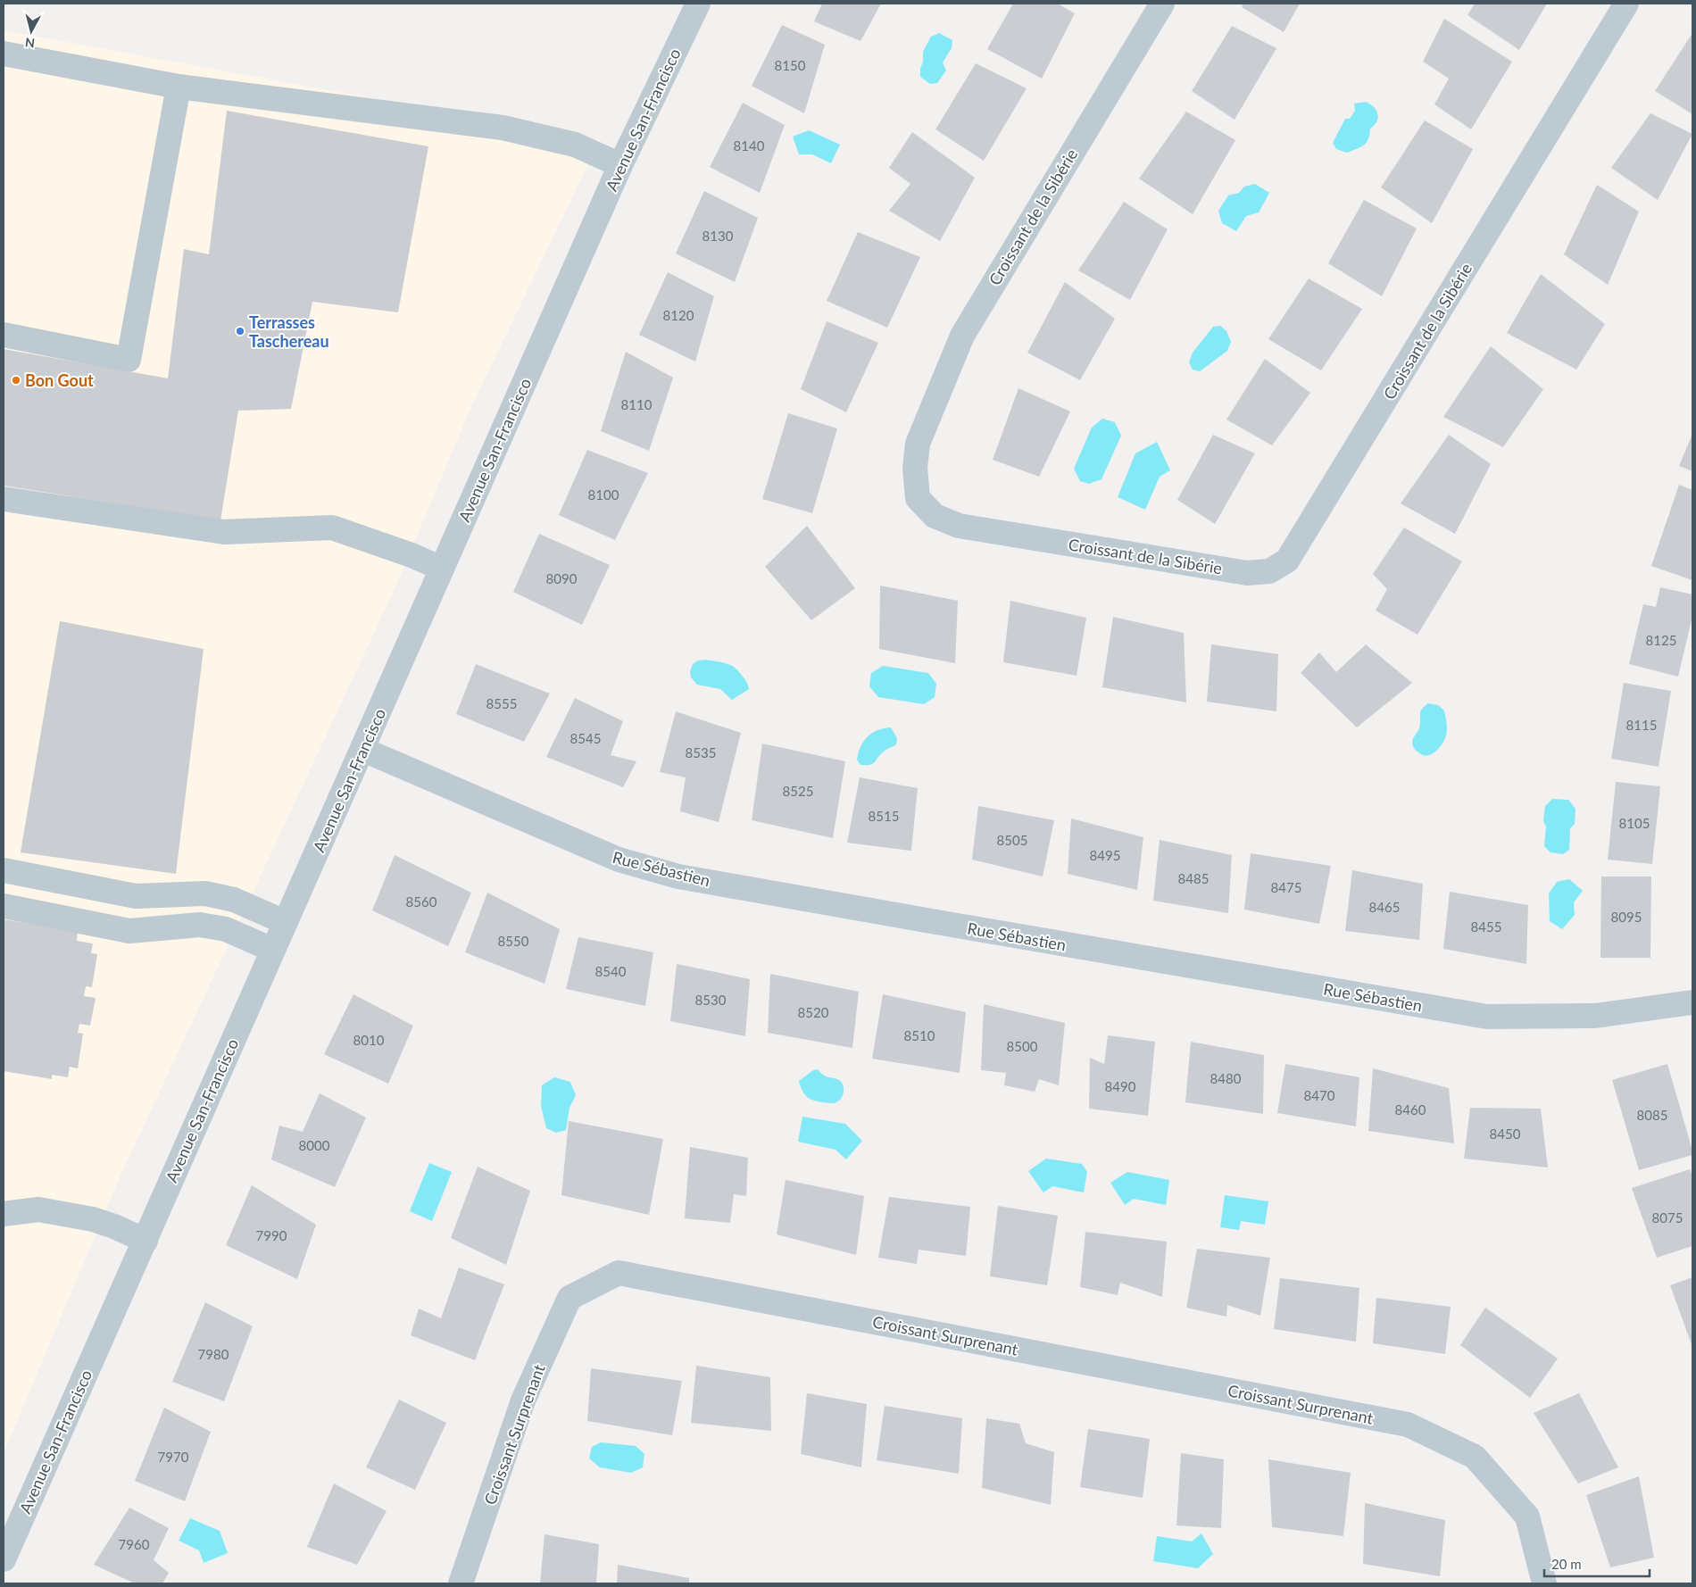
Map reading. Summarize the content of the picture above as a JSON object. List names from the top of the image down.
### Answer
{
  "streets": {
    "street": [
      "Avenue San-Francisco",
      "Croissant de la Sibérie",
      "Rue Sébastien",
      "Croissant Surprenant"
    ]
  },
  "crossings": [
    ["Avenue San-Francisco", "Rue Sébastien"]
  ],
  "places": ["Terrasses Taschereau", "Bon Gout"],
  "house_numbers": [
    "8150",
    "8140",
    "8130",
    "8120",
    "8110",
    "8100",
    "8090",
    "8125",
    "8555",
    "8115",
    "8545",
    "8535",
    "8525",
    "8515",
    "8105",
    "8505",
    "8495",
    "8485",
    "8475",
    "8560",
    "8465",
    "8095",
    "8455",
    "8550",
    "8540",
    "8530",
    "8520",
    "8510",
    "8010",
    "8500",
    "8480",
    "8490",
    "8470",
    "8460",
    "8085",
    "8450",
    "8000",
    "8075",
    "7990",
    "7980",
    "7970",
    "7960"
  ],
  "scale_bar": "20 m",
  "north": "bottom"
}
